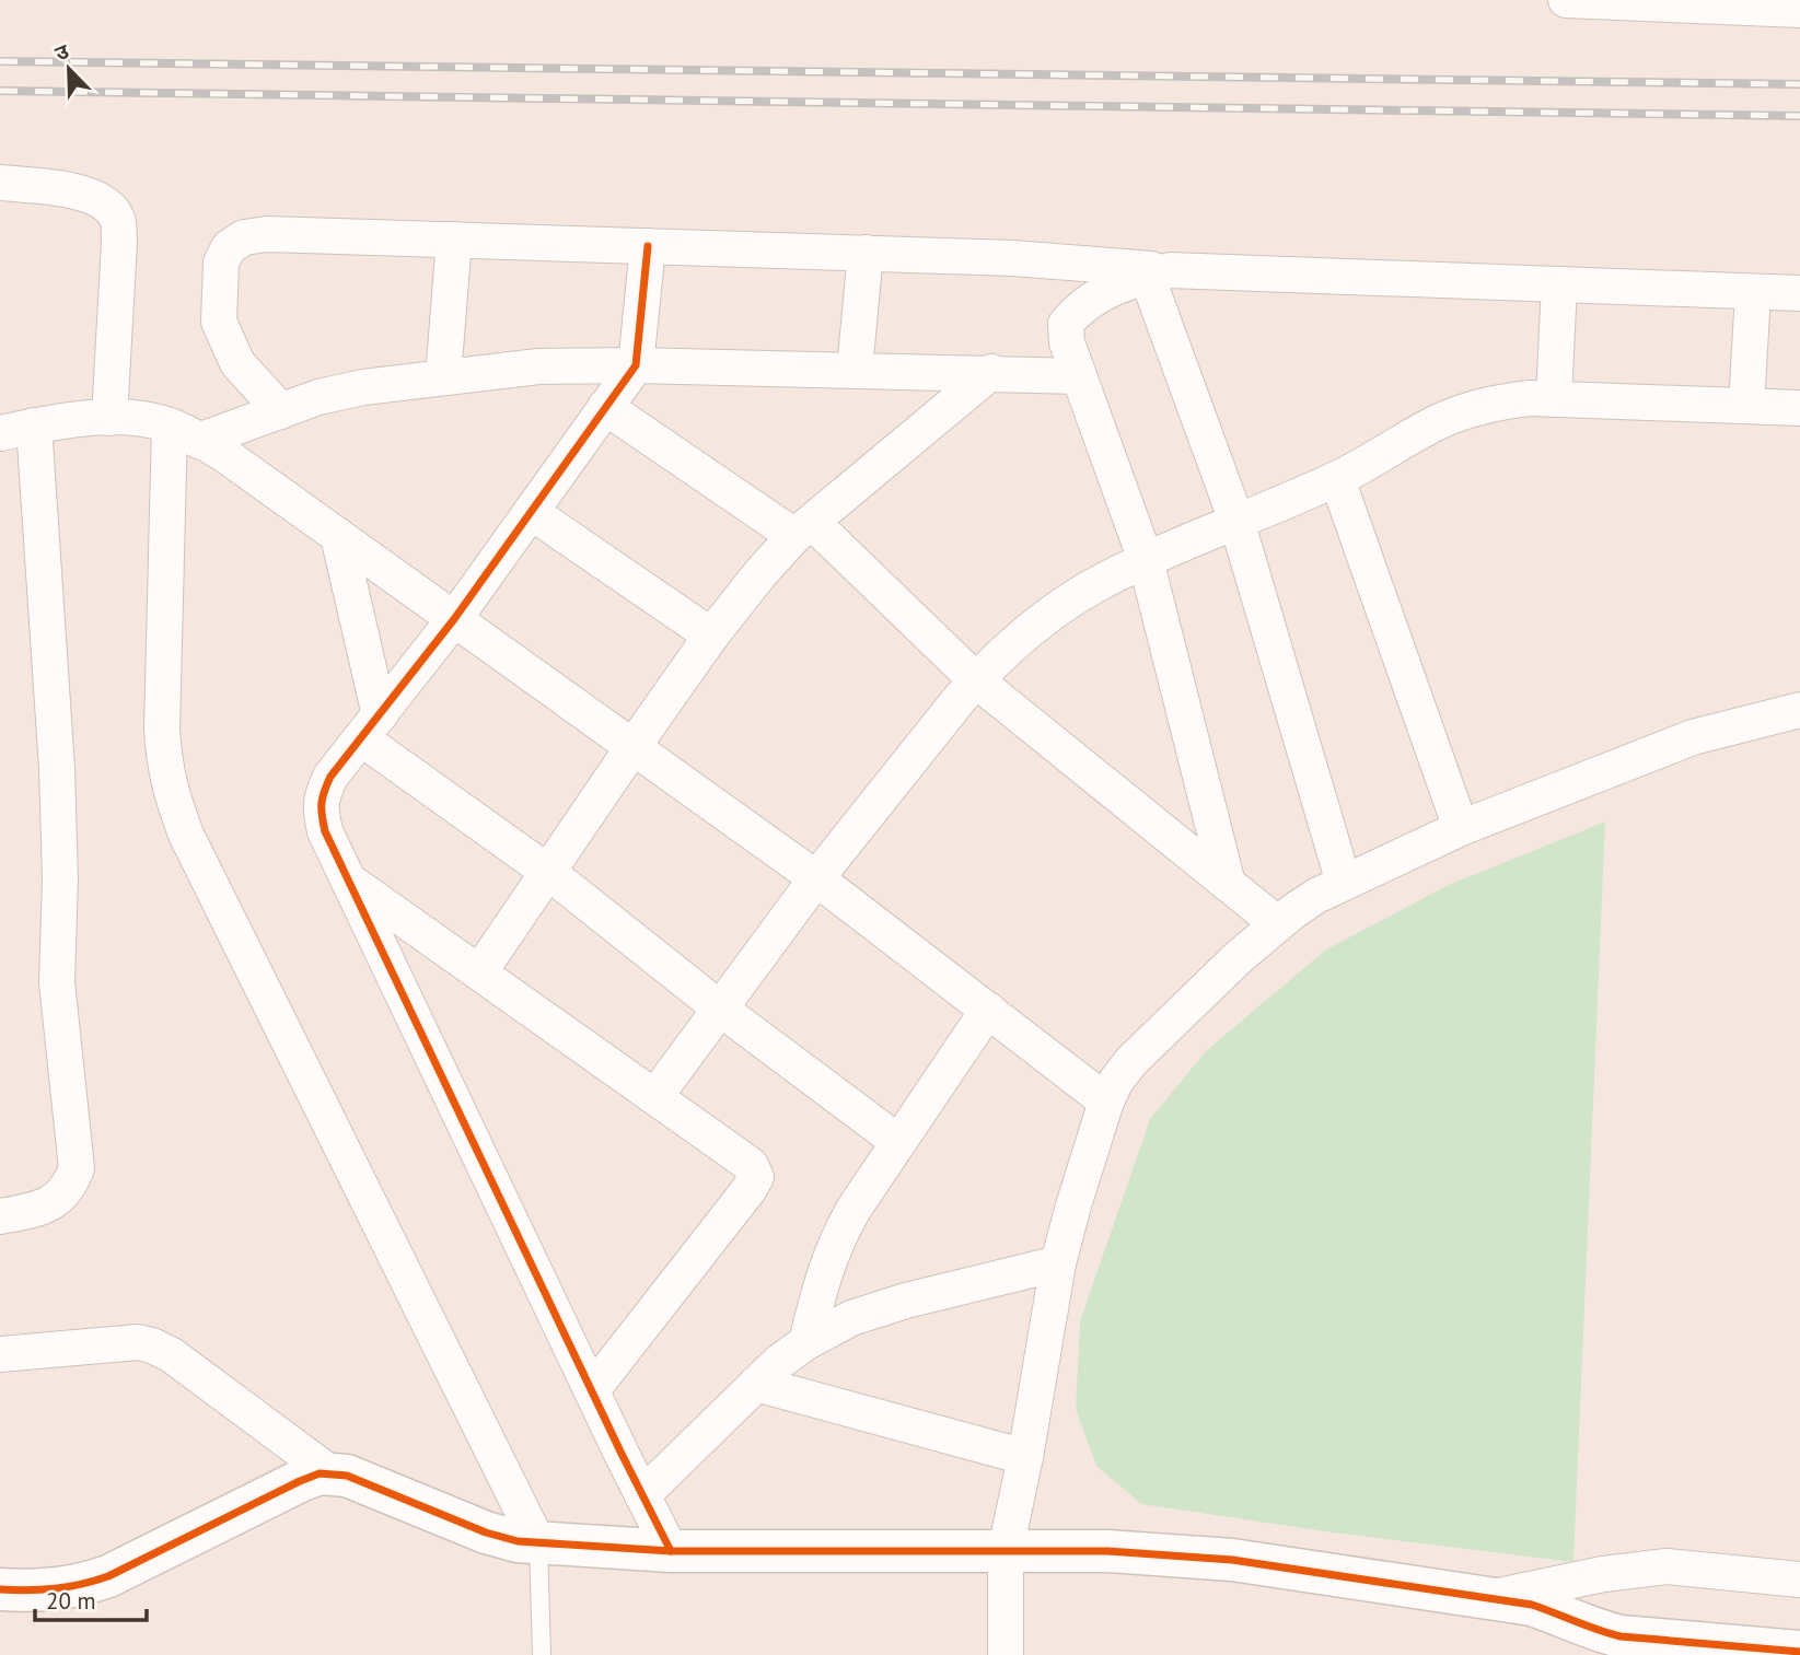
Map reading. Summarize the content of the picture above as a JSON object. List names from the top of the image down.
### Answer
{
  "scale_bar": "20 m",
  "north": "top left"
}
